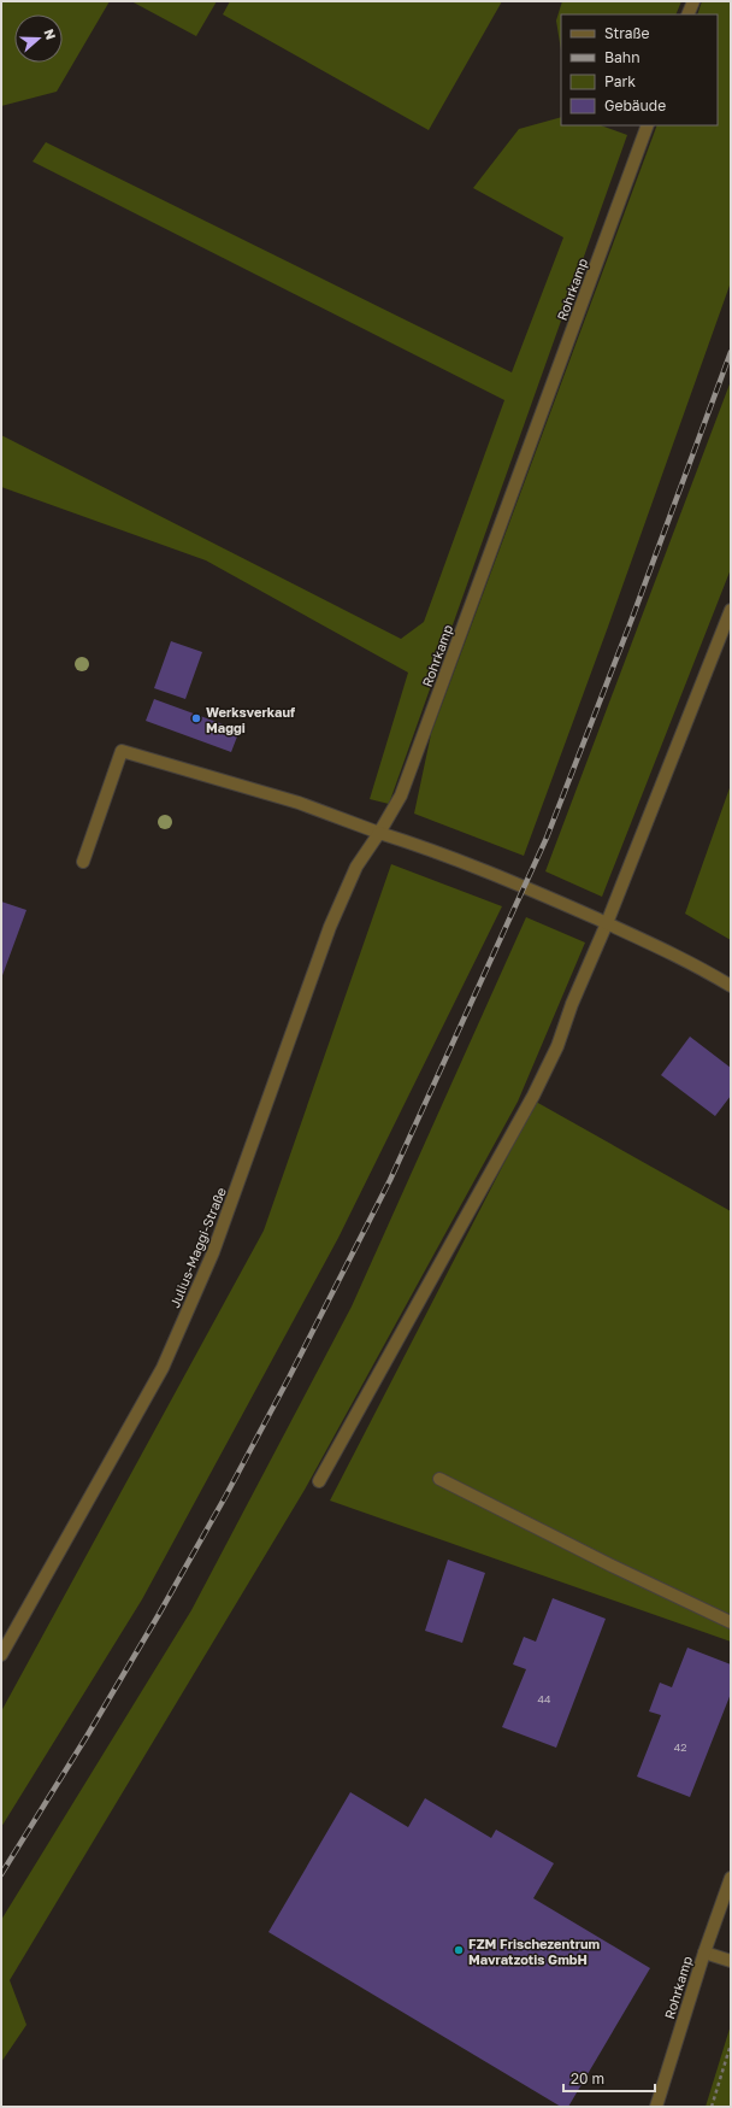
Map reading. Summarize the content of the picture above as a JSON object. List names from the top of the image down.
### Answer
{
  "streets": {
    "street": ["Rohrkamp", "Julius-Maggi-Straße"]
  },
  "crossings": [
    ["Rohrkamp", "Julius-Maggi-Straße"]
  ],
  "places": ["Werksverkauf Maggi", "FZM Frischezentrum Mavratzotis GmbH"],
  "house_numbers": ["44", "42"],
  "legend": [
    "Straße",
    "Bahn",
    "Park",
    "Gebäude"
  ],
  "scale_bar": "20 m",
  "north": "right"
}
